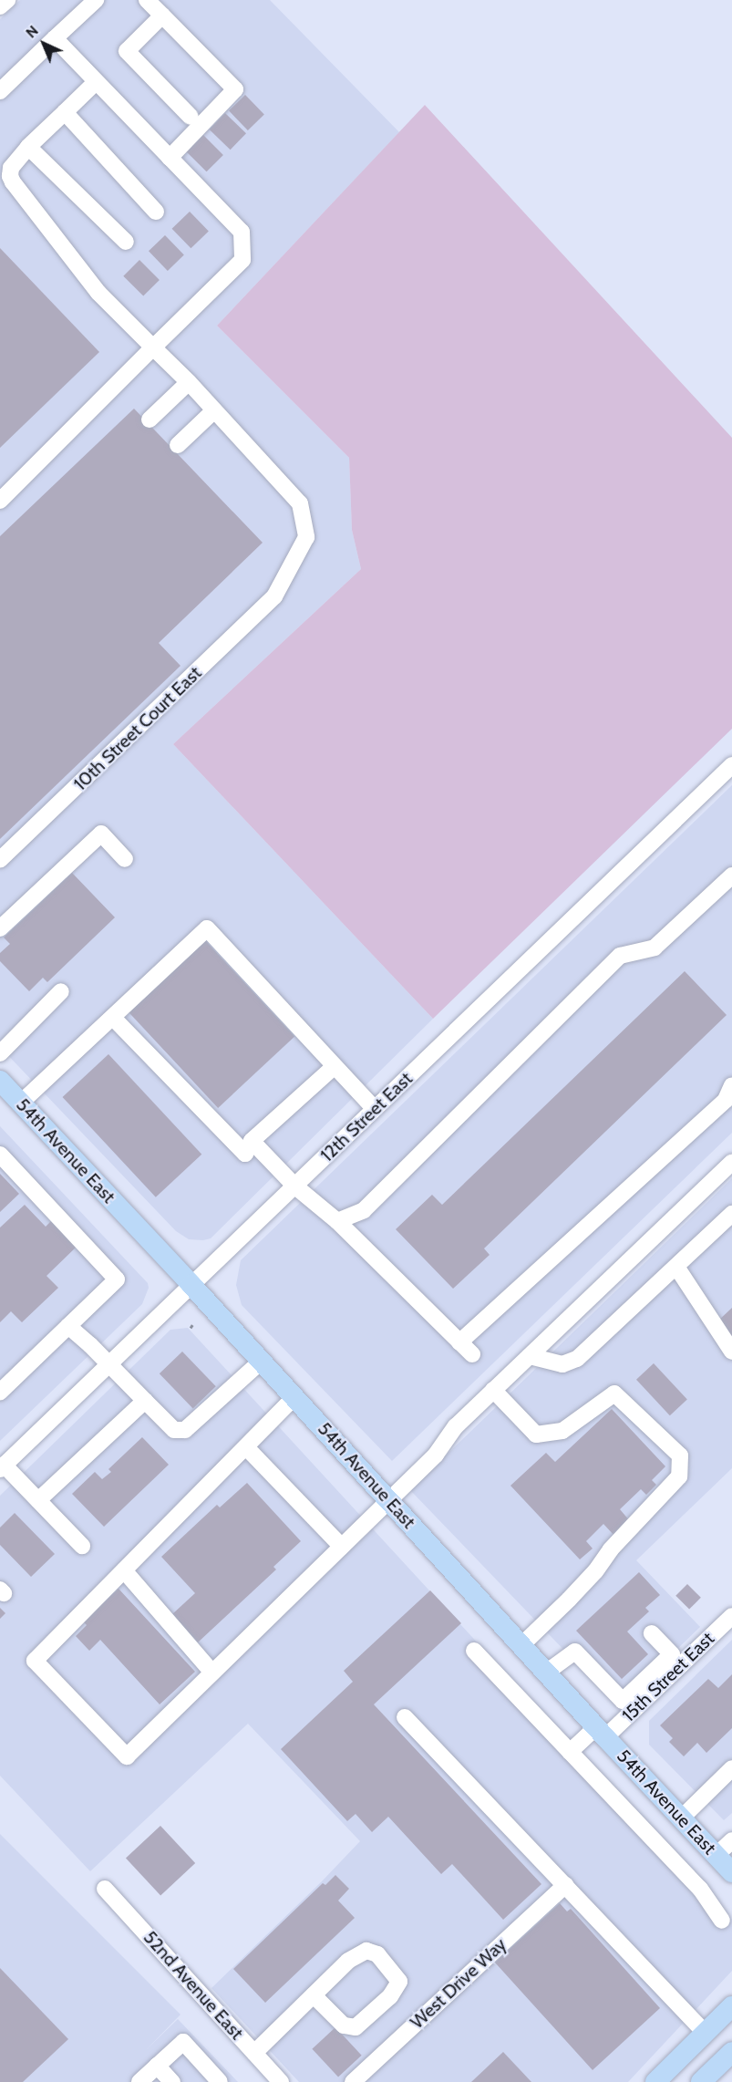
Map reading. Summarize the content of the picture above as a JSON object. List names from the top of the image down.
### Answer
{
  "streets": {
    "main road": ["54th Avenue East"],
    "street": [
      "10th Street Court East",
      "12th Street East",
      "15th Street East",
      "West Drive Way",
      "52nd Avenue East"
    ]
  },
  "crossings": [
    ["12th Street East", "54th Avenue East"],
    ["54th Avenue East", "15th Street East"]
  ],
  "north": "top left"
}
